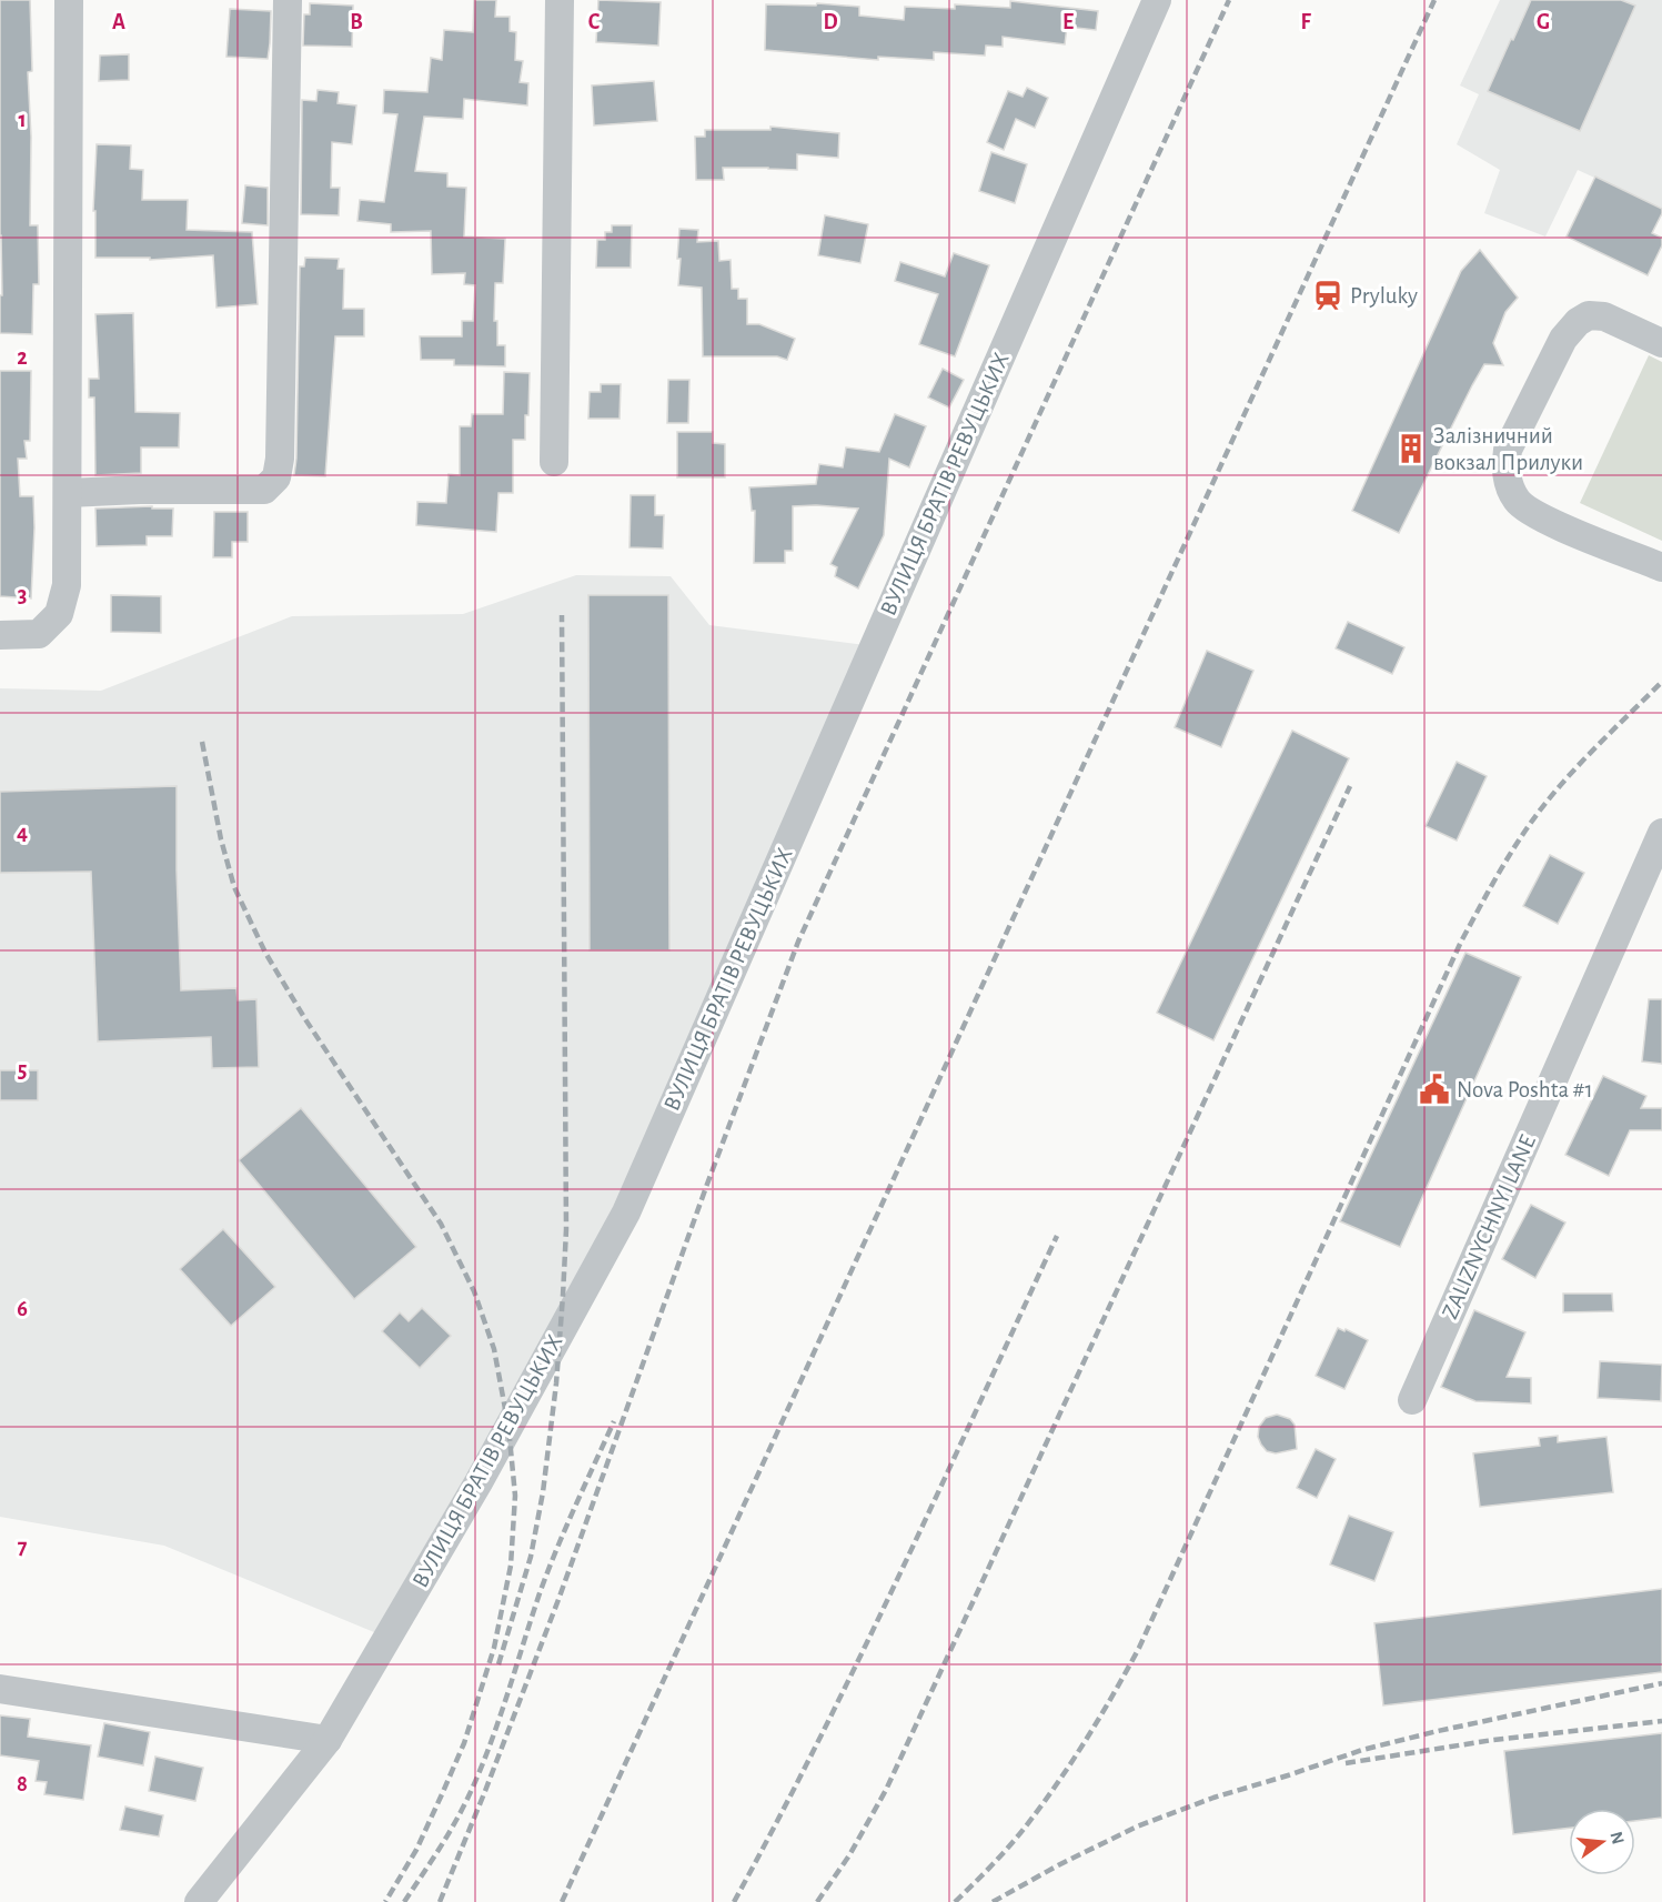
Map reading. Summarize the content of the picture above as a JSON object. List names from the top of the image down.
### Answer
{
  "streets": {
    "street": ["ВУЛИЦЯ БРАТІВ РЕВУЦЬКИХ", "ZALIZNYCHNYI LANE"]
  },
  "places": {
    "station": ["Pryluky"],
    "building": ["Залізничний вокзал Прилуки"],
    "public building": ["Nova Poshta #1"]
  },
  "north": "right",
  "grid": {
    "columns": [
      "A",
      "B",
      "C",
      "D",
      "E",
      "F",
      "G"
    ],
    "rows": [
      "1",
      "2",
      "3",
      "4",
      "5",
      "6",
      "7",
      "8"
    ]
  }
}
